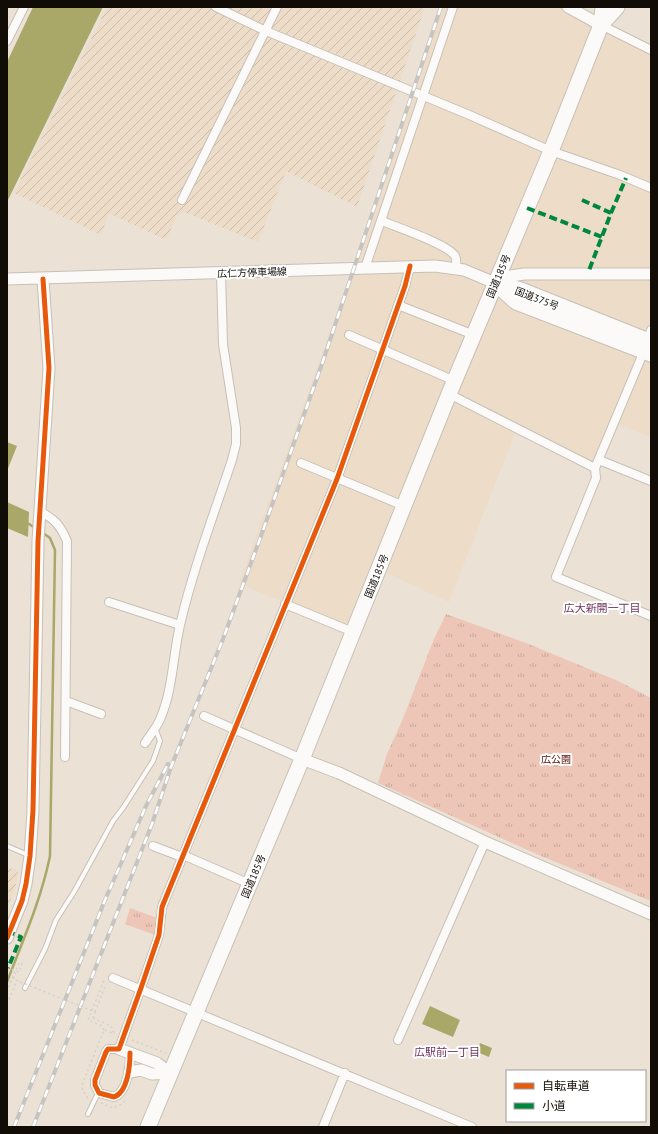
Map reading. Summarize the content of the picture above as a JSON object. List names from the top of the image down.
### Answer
{
  "streets": {
    "highway": ["国道185号", "国道375号"],
    "street": ["広仁方停車場線"]
  },
  "crossings": [
    ["広仁方停車場線", "国道185号"],
    ["広仁方停車場線", "国道375号"],
    ["国道185号", "国道375号"]
  ],
  "districts": ["広大新開一丁目", "広駅前一丁目"],
  "parks": ["広公園"],
  "legend": ["自転車道", "小道"]
}
